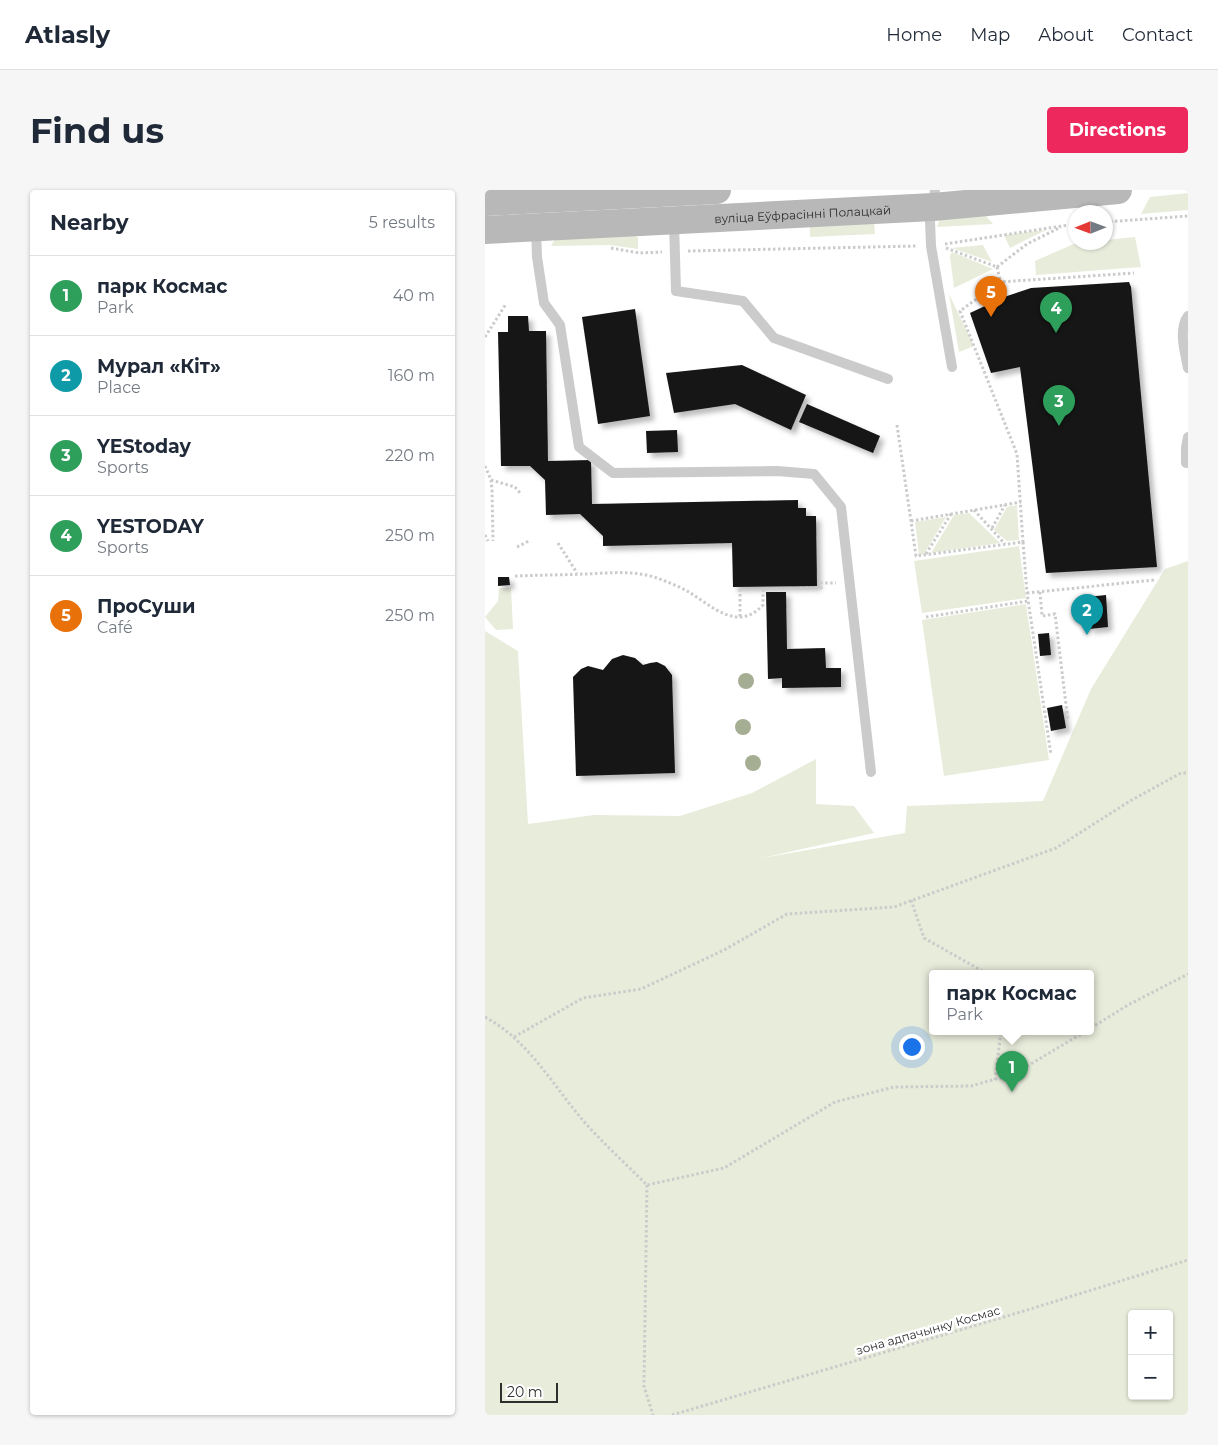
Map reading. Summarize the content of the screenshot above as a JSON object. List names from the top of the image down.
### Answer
{
  "streets": {
    "main road": ["вуліца Еўфрасінні Полацкай"],
    "path": ["зона адпачынку Космас"]
  },
  "scale_bar": "20 m",
  "north": "left",
  "page": {
    "header": "Atlasly",
    "nav": [
      "Home",
      "Map",
      "About",
      "Contact"
    ],
    "buttons": "Directions",
    "title": "Find us",
    "heading": ["Nearby", "5 results"],
    "list": [
      {
        "mark": "1",
        "name": "парк Космас",
        "note": "Park",
        "value": "40 m"
      },
      {
        "mark": "2",
        "name": "Мурал «Кіт»",
        "note": "Place",
        "value": "160 m"
      },
      {
        "mark": "3",
        "name": "YEStoday",
        "note": "Sports",
        "value": "220 m"
      },
      {
        "mark": "4",
        "name": "YESTODAY",
        "note": "Sports",
        "value": "250 m"
      },
      {
        "mark": "5",
        "name": "ПроСуши",
        "note": "Café",
        "value": "250 m"
      }
    ],
    "pins": [
      "5",
      "4",
      "3",
      "2",
      "1"
    ],
    "popup": ["парк Космас", "Park"],
    "map_buttons": ["+", "−"],
    "scale": "20 m"
  }
}
